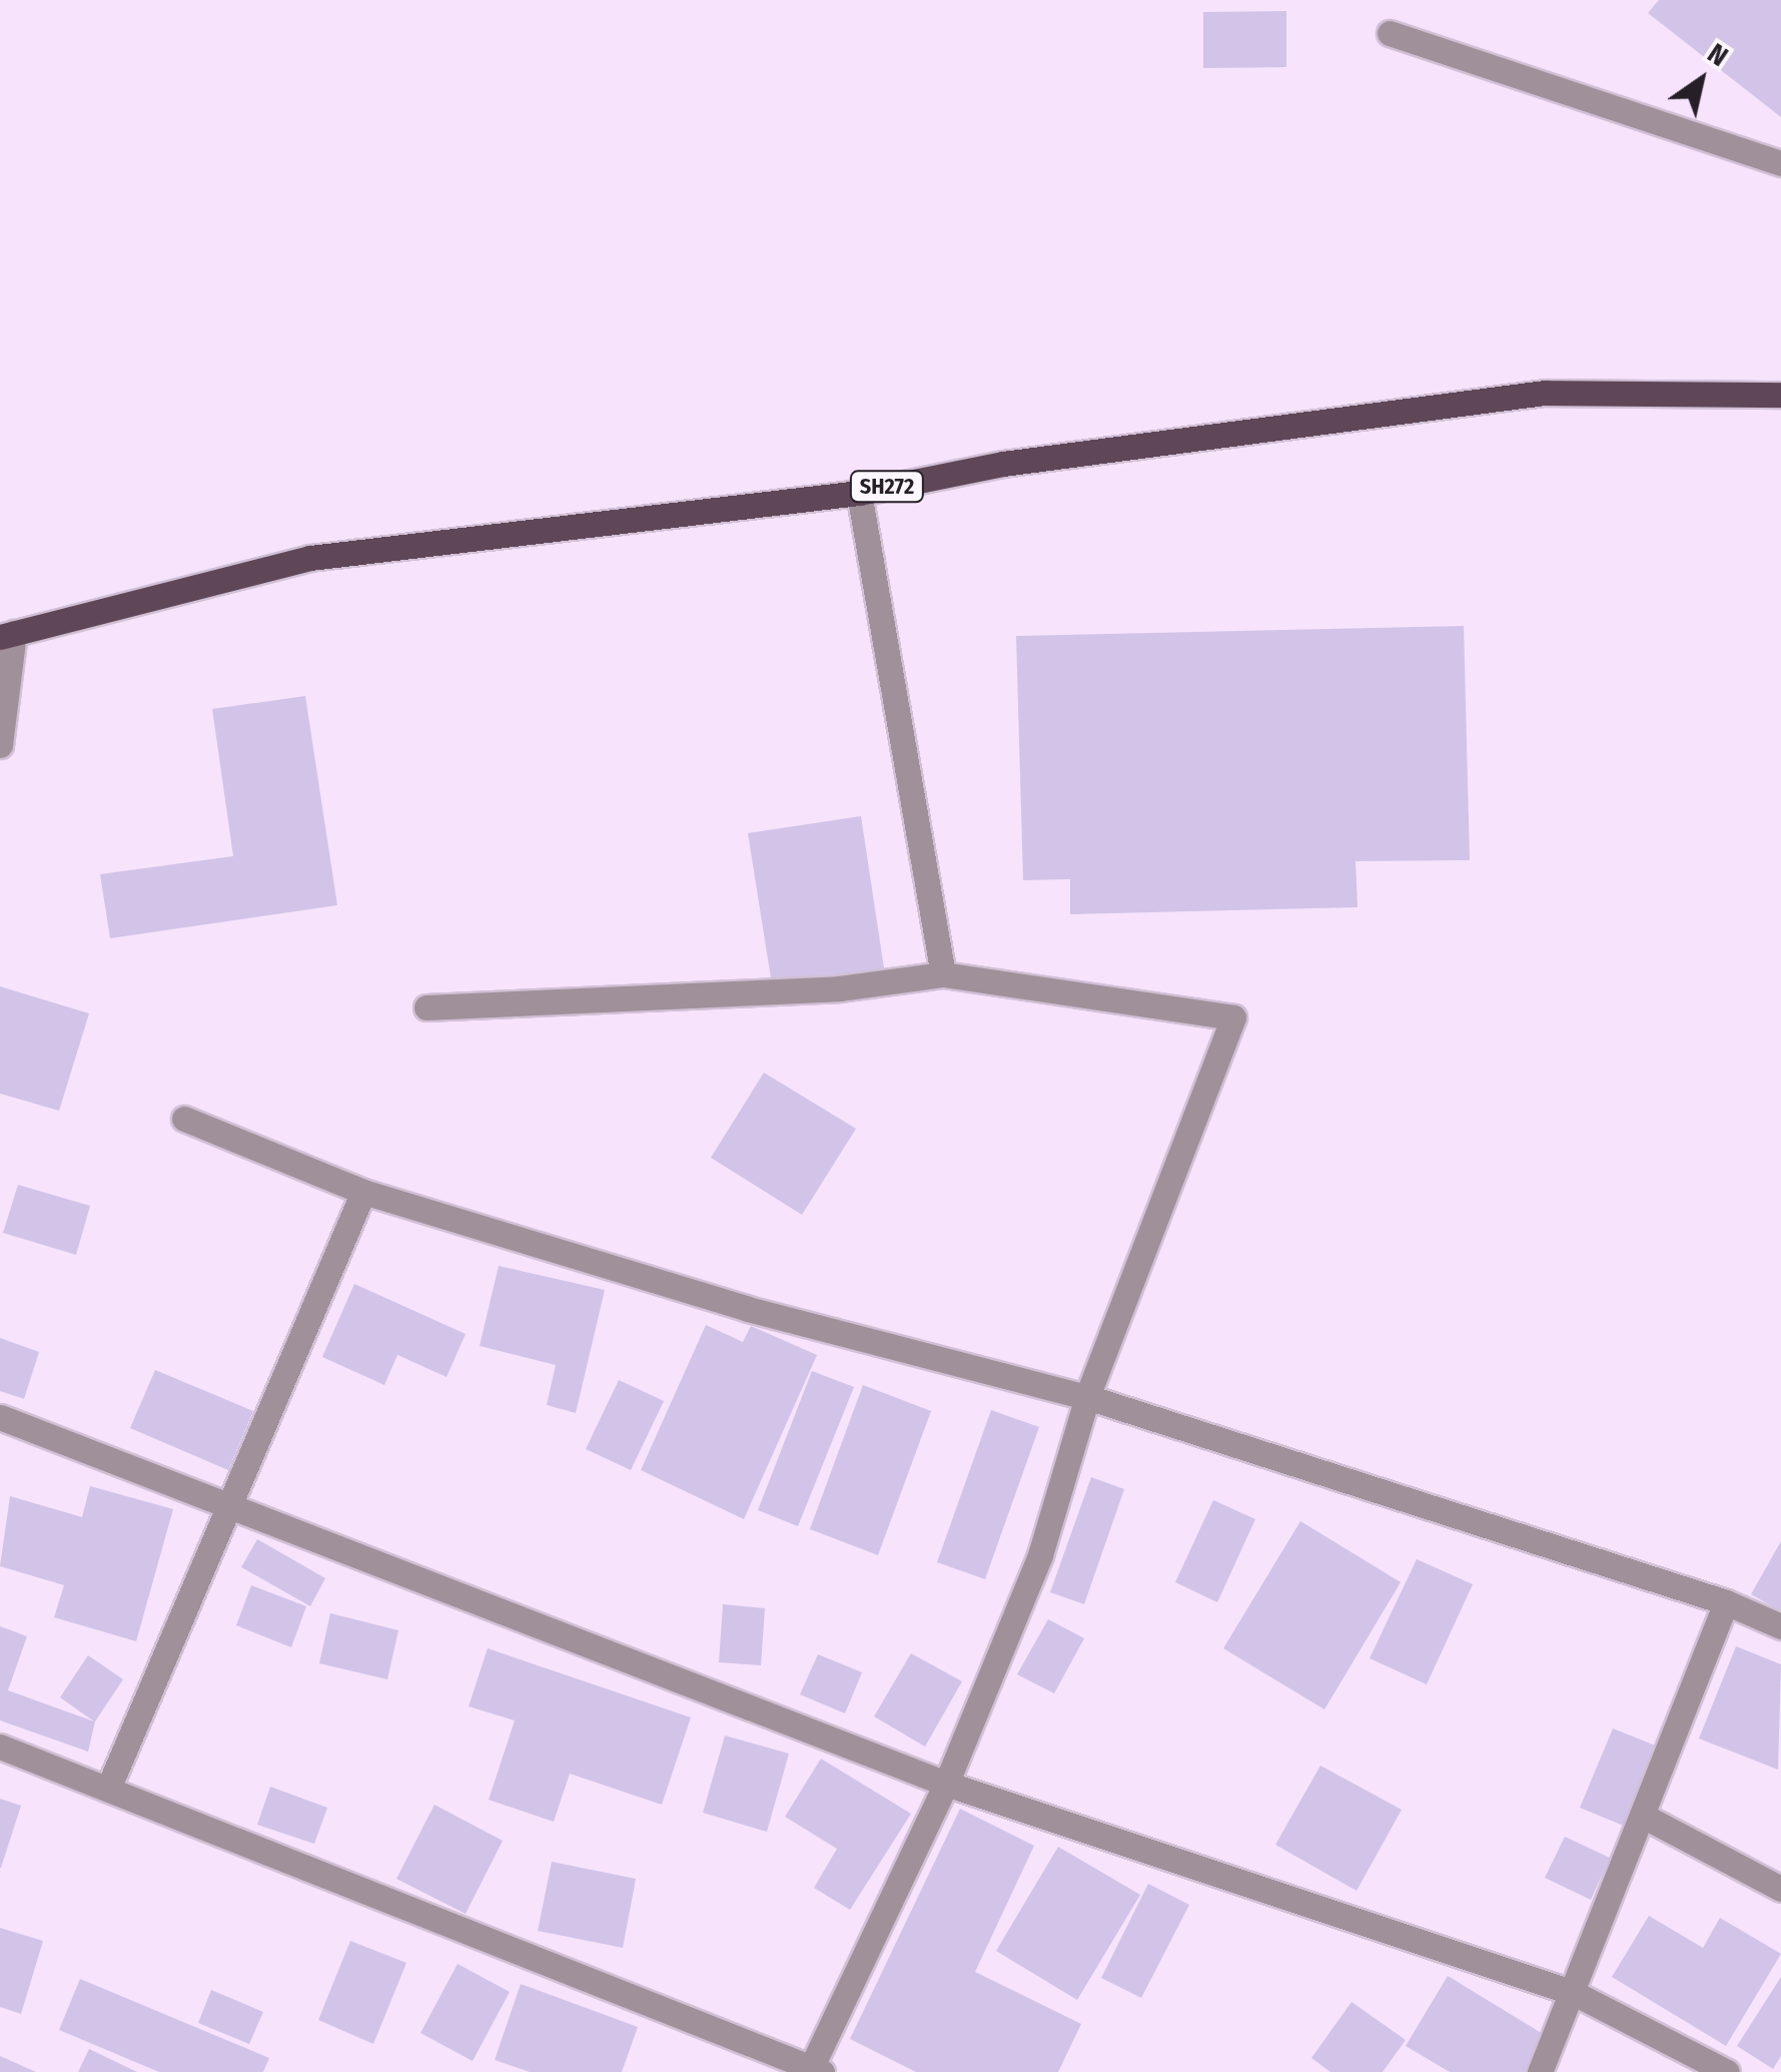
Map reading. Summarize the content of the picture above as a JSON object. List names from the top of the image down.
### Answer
{
  "streets": {
    "main road": ["SH272"]
  },
  "north": "top right"
}
